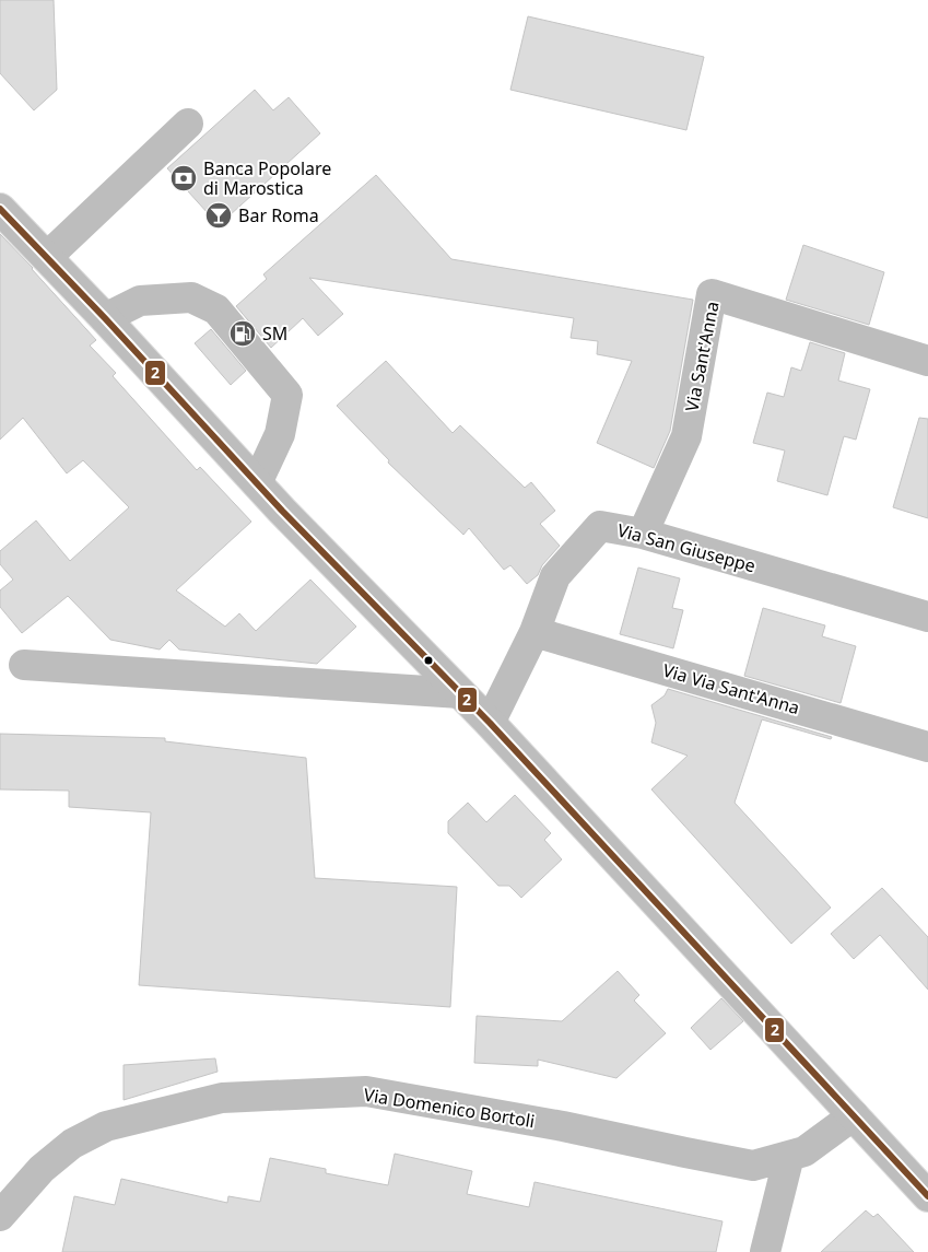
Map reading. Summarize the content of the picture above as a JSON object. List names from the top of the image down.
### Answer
{
  "streets": {
    "street": [
      "Via Sant'Anna",
      "Via San Giuseppe",
      "Via Via Sant'Anna",
      "Via Domenico Bortoli"
    ]
  },
  "crossings": [
    ["Via Sant'Anna", "Via San Giuseppe"],
    ["Via San Giuseppe", "Via Via Sant'Anna"]
  ],
  "places": {
    "bank": ["Banca Popolare di Marostica"],
    "bar": ["Bar Roma"],
    "fuel station": ["SM"]
  },
  "lines": ["transit line 2"]
}
